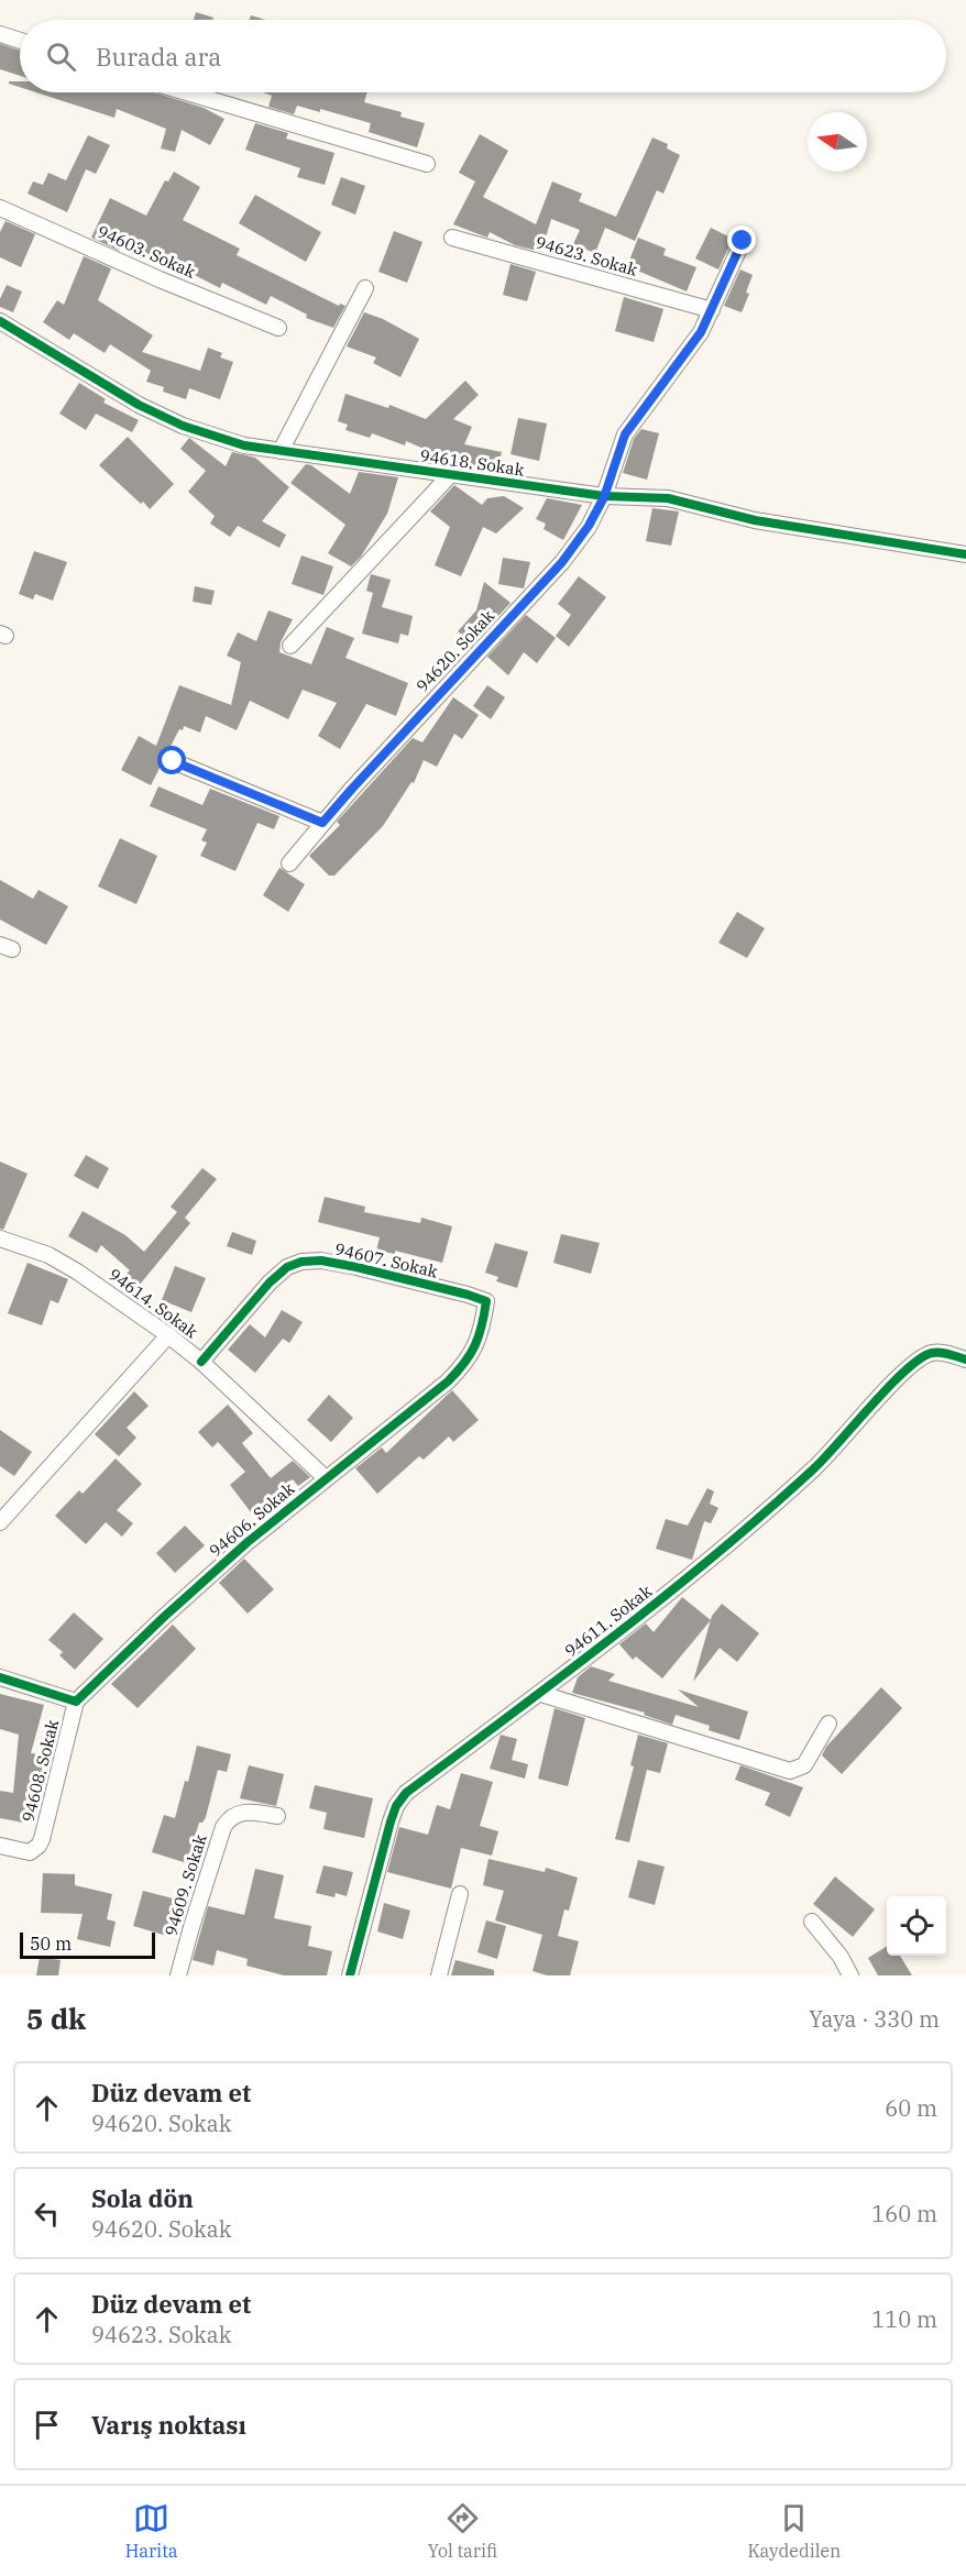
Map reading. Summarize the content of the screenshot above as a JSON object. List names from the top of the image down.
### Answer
{
  "streets": {
    "street": [
      "94603. Sokak",
      "94623. Sokak",
      "94618. Sokak",
      "94620. Sokak",
      "94607. Sokak",
      "94614. Sokak",
      "94606. Sokak",
      "94611. Sokak",
      "94608. Sokak",
      "94609. Sokak"
    ]
  },
  "crossings": [
    ["94618. Sokak", "94620. Sokak"],
    ["94607. Sokak", "94614. Sokak"],
    ["94607. Sokak", "94606. Sokak"],
    ["94614. Sokak", "94606. Sokak"],
    ["94606. Sokak", "94608. Sokak"]
  ],
  "scale_bar": "50 m",
  "north": "left",
  "page": {
    "search": "Burada ara",
    "scale": "50 m",
    "heading": ["5 dk", "Yaya · 330 m"],
    "list": [
      ["Düz devam et", "94620. Sokak", "60 m"],
      ["Sola dön", "94620. Sokak", "160 m"],
      ["Düz devam et", "94623. Sokak", "110 m"],
      "Varış noktası"
    ],
    "nav": ["Harita", "Yol tarifi", "Kaydedilen"]
  }
}
